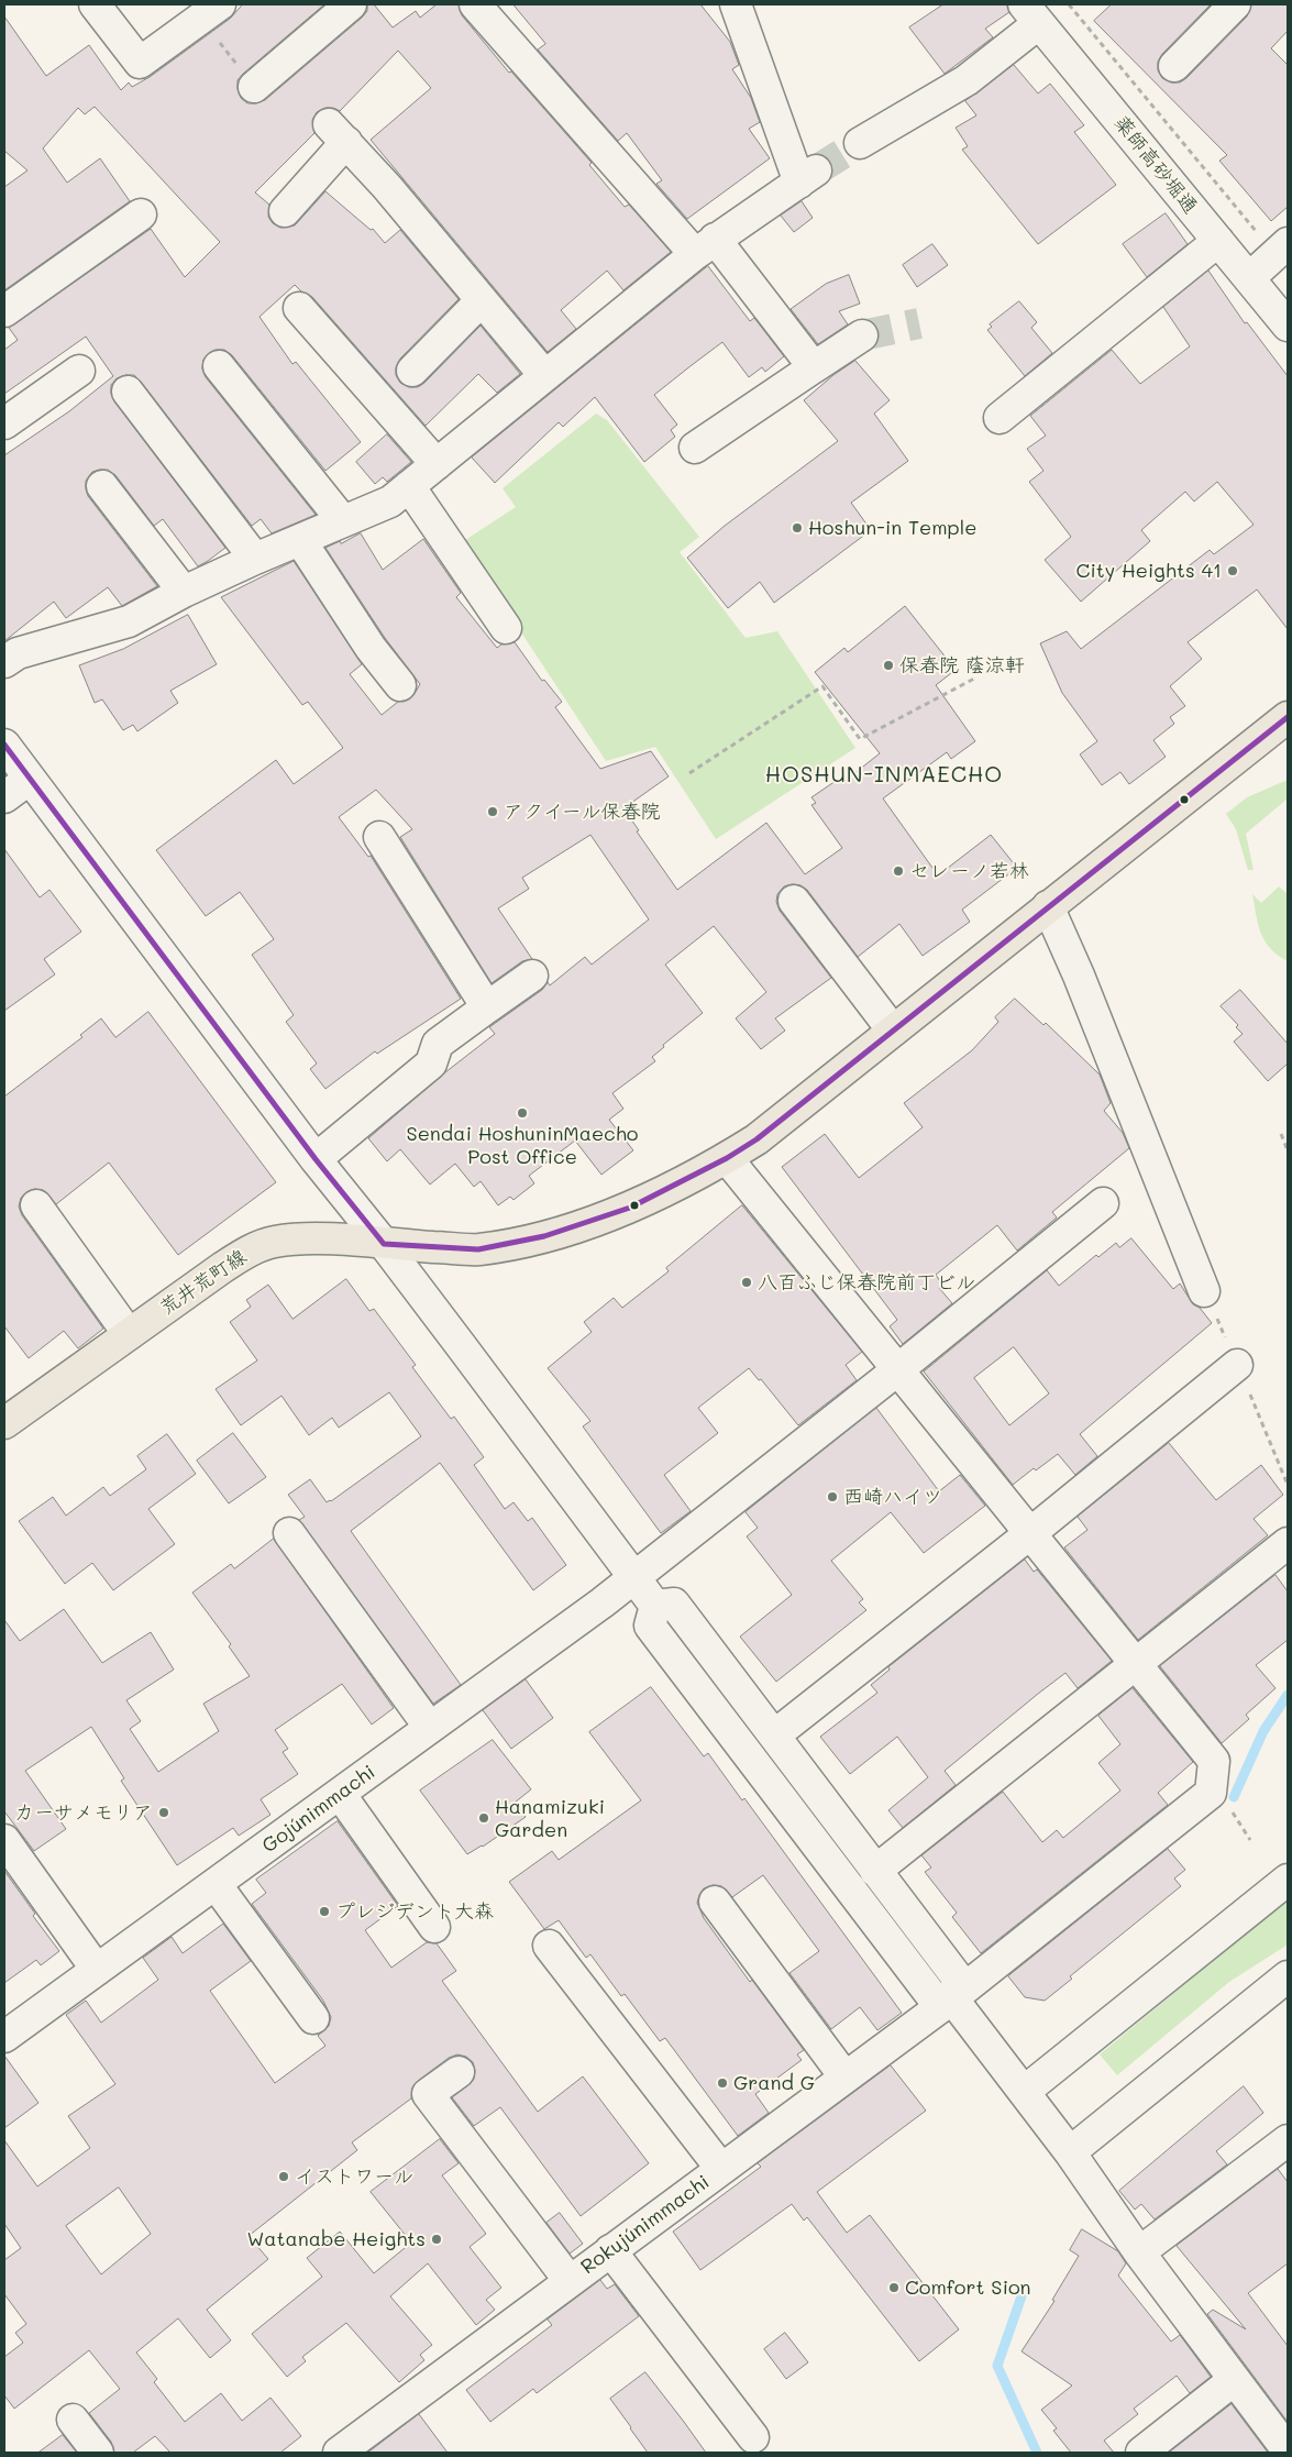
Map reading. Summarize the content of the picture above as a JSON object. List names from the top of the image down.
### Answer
{
  "streets": {
    "main road": ["荒井荒町線"],
    "street": ["薬師高砂堀通", "Gojúnimmachi", "Rokujúnimmachi"]
  },
  "crossings": [
    ["荒井荒町線", "Rokujúnimmachi"],
    ["Gojúnimmachi", "Rokujúnimmachi"]
  ],
  "districts": ["HOSHUN-INMAECHO"],
  "places": [
    "Hoshun-in Temple",
    "City Heights 41",
    "保春院 蔭涼軒",
    "アクイール保春院",
    "セレーノ若林",
    "Sendai HoshuninMaecho Post Office",
    "八百ふじ保春院前丁ビル",
    "西崎ハイツ",
    "カーサメモリア",
    "Hanamizuki Garden",
    "プレジデント大森",
    "Grand G",
    "イストワール",
    "Watanabe Heights",
    "Comfort Sion"
  ]
}
